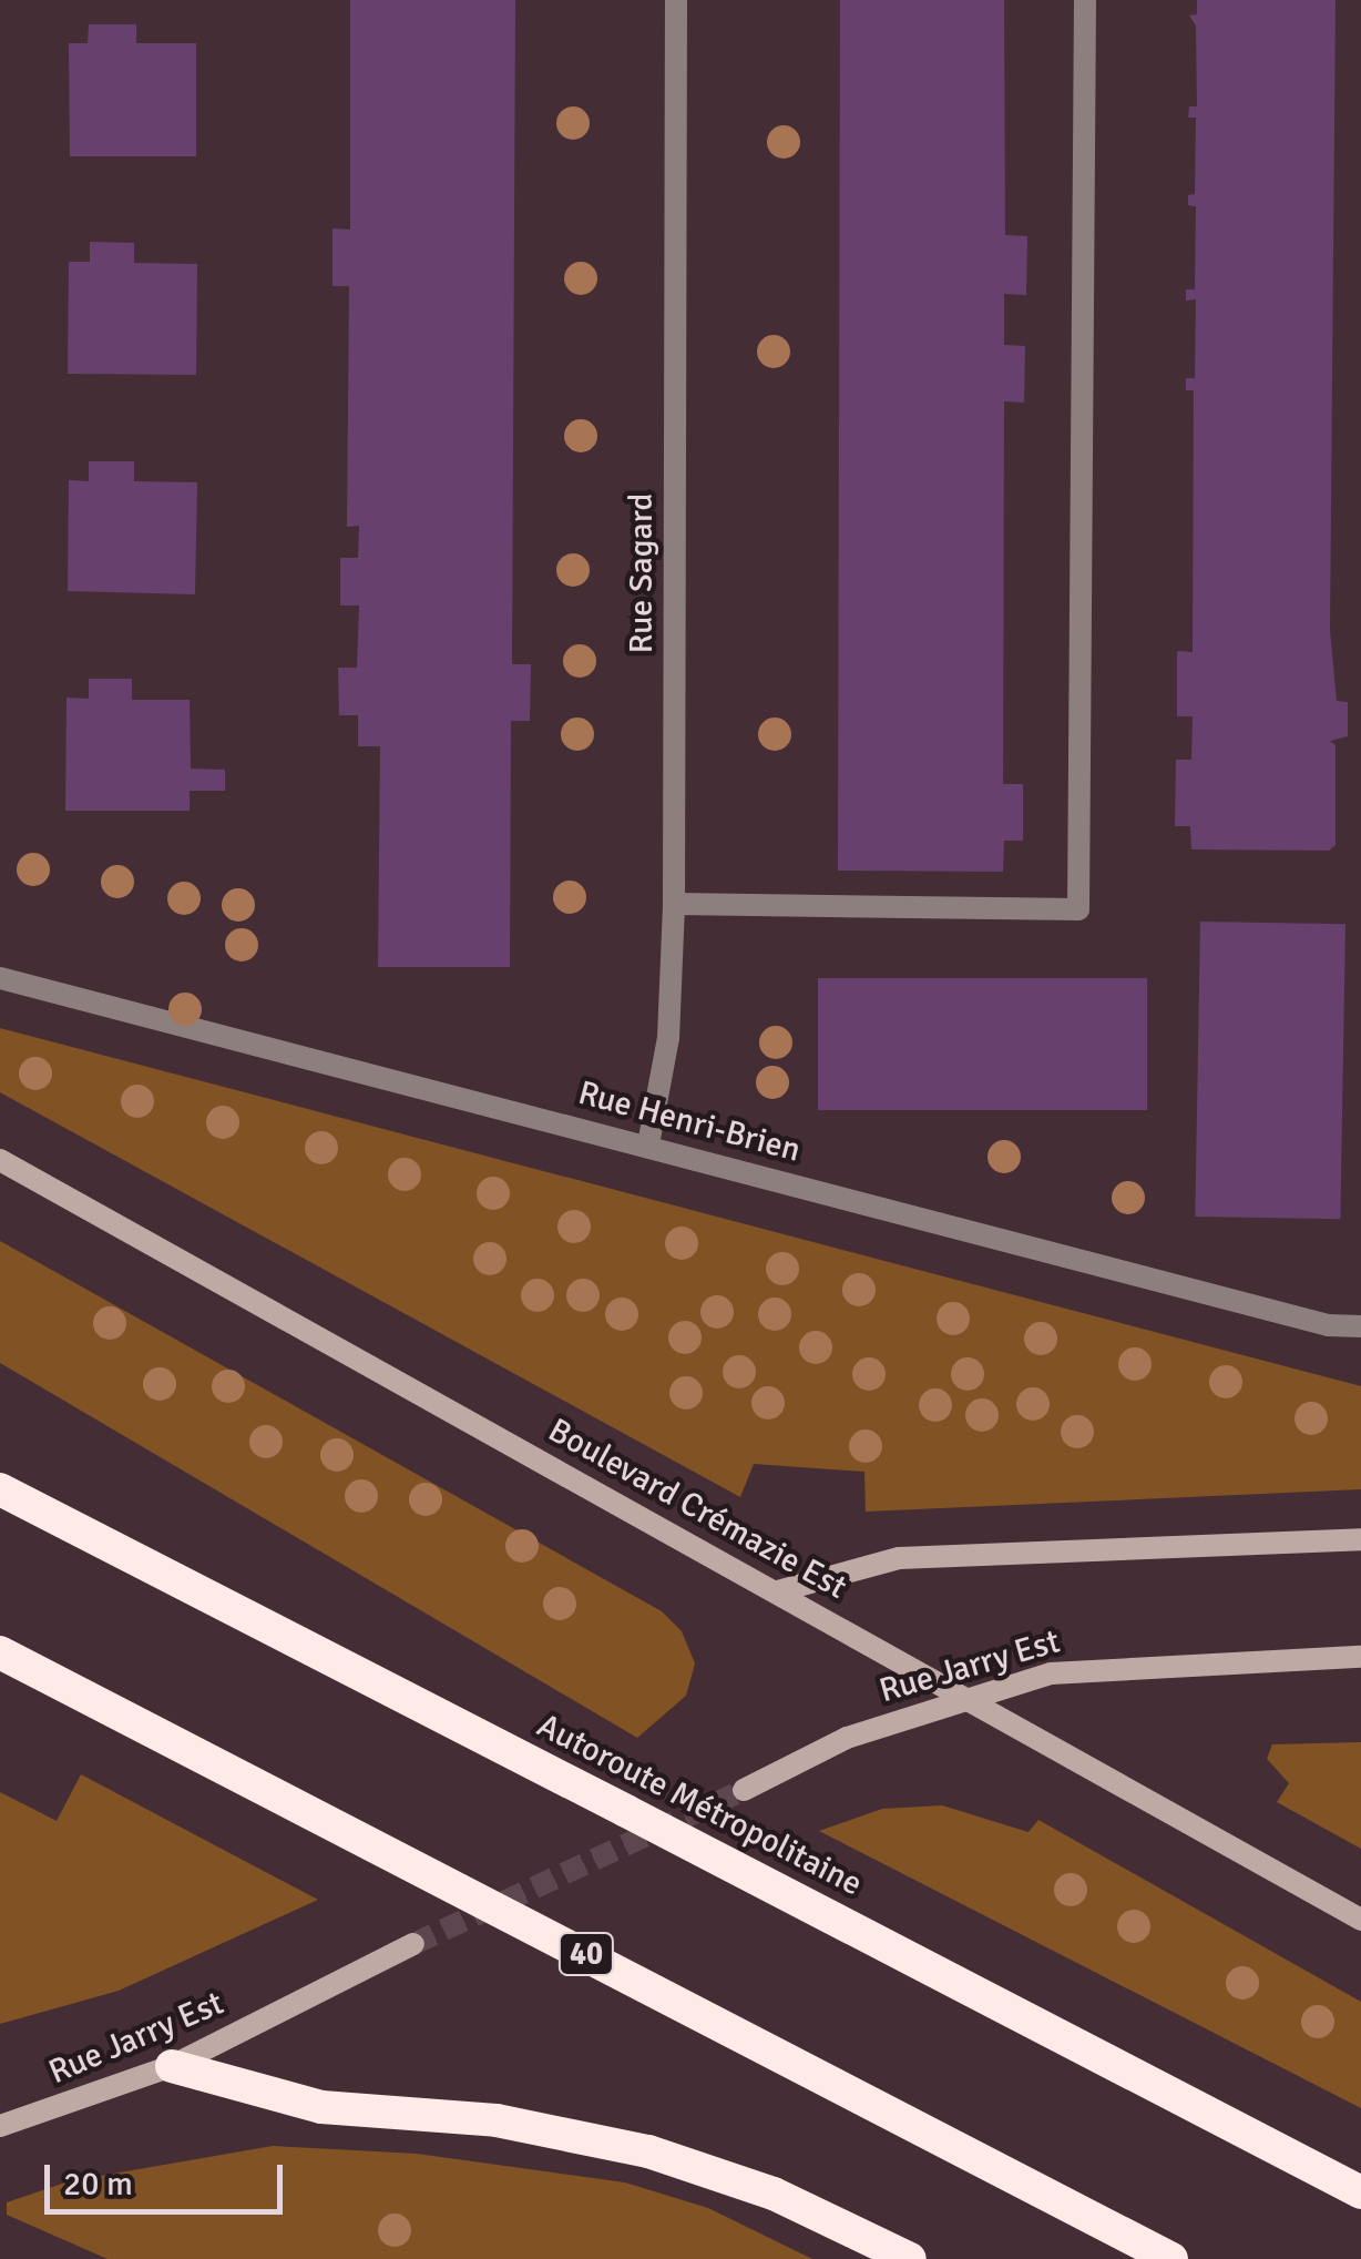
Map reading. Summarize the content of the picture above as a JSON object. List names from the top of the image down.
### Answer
{
  "streets": {
    "highway": ["Autoroute Métropolitaine", "40"],
    "main road": ["Boulevard Crémazie Est", "Rue Jarry Est"],
    "street": ["Rue Sagard", "Rue Henri-Brien"]
  },
  "crossings": [
    ["Rue Sagard", "Rue Henri-Brien"],
    ["Boulevard Crémazie Est", "Rue Jarry Est"]
  ],
  "scale_bar": "20 m"
}
